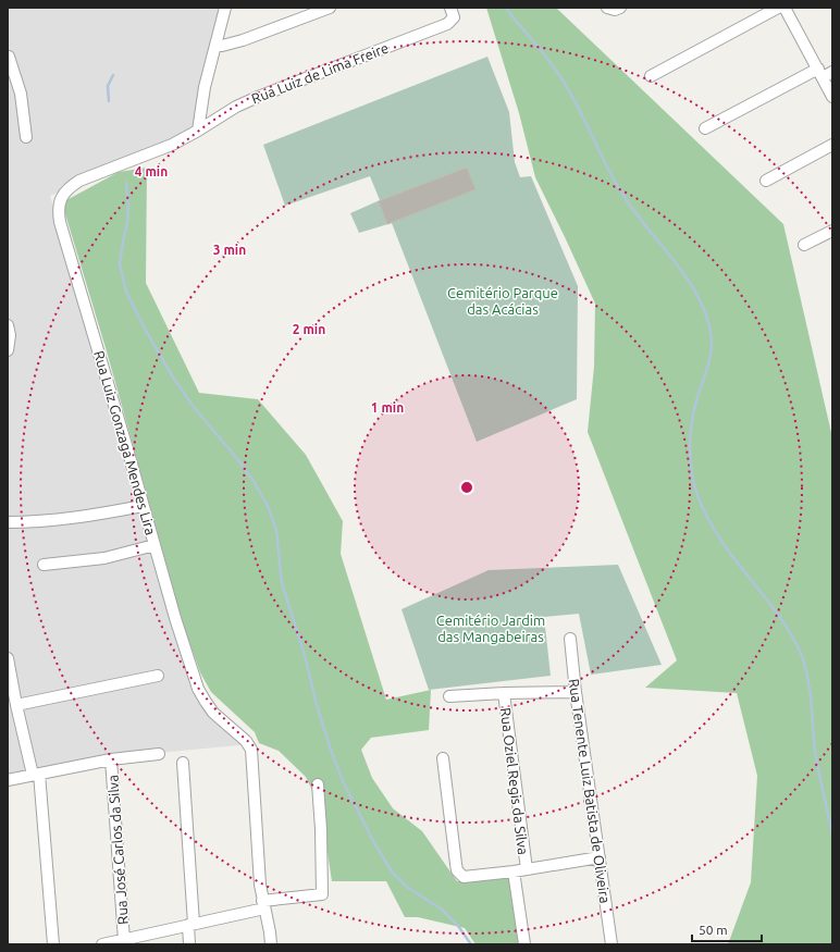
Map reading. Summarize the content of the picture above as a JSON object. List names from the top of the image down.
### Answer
{
  "streets": {
    "street": [
      "Rua Luiz de Lima Freire",
      "Rua Luiz Gonzaga Mendes Lira",
      "Rua Oziel Regis da Silva",
      "Rua Tenente Luiz Batista de Oliveira",
      "Rua José Carlos da Silva"
    ]
  },
  "crossings": [
    ["Rua Luiz de Lima Freire", "Rua Luiz Gonzaga Mendes Lira"]
  ],
  "parks": ["Cemitério Parque das Acácias", "Cemitério Jardim das Mangabeiras"],
  "scale_bar": "50 m",
  "rings": [
    "4 min",
    "3 min",
    "2 min",
    "1 min"
  ]
}
